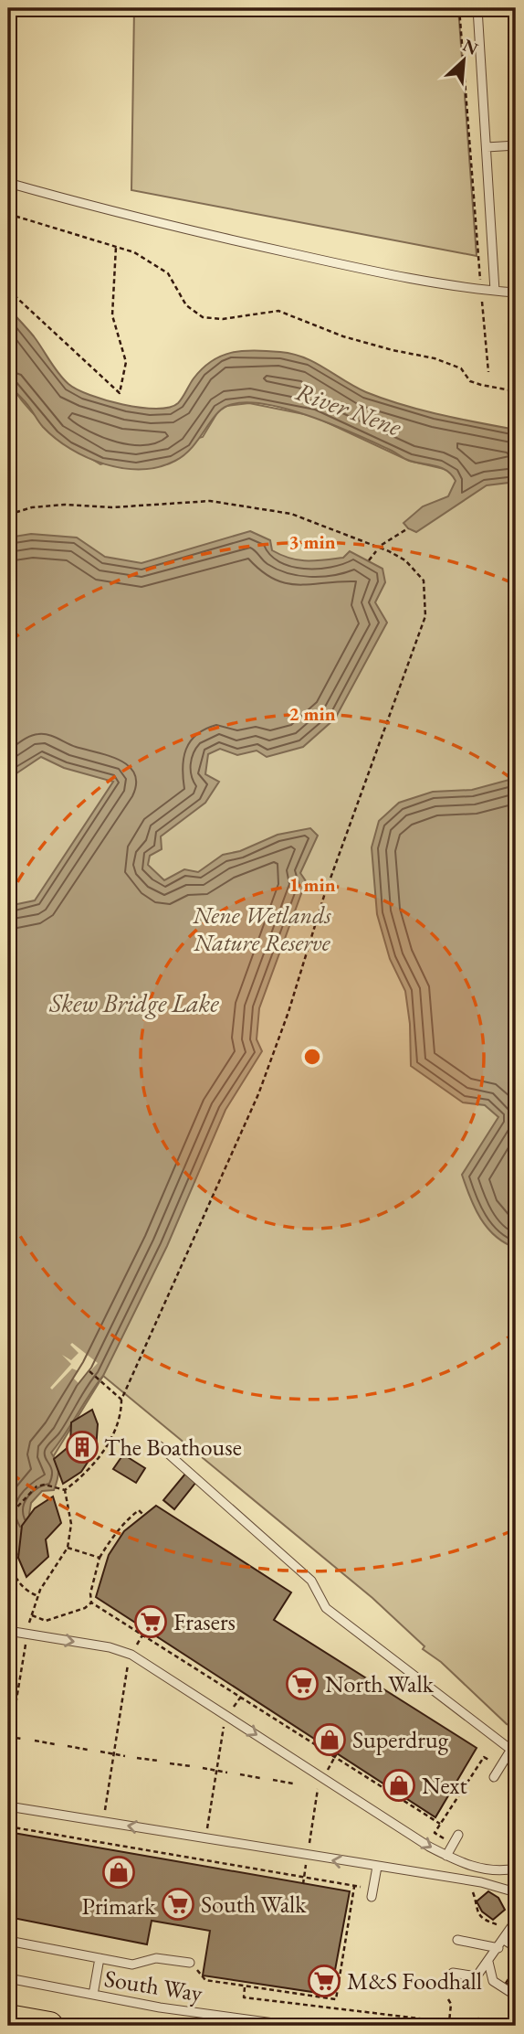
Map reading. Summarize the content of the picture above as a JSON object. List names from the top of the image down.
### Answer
{
  "streets": {
    "lane": ["South Way"]
  },
  "water": ["River Nene", "Skew Bridge Lake"],
  "parks": ["Nene Wetlands Nature Reserve"],
  "places": {
    "building": ["The Boathouse"],
    "supermarket": [
      "Frasers",
      "North Walk",
      "South Walk",
      "M&S Foodhall"
    ],
    "shop": ["Superdrug", "Next", "Primark"]
  },
  "north": "top right",
  "rings": ["3 min", "2 min", "1 min"]
}
